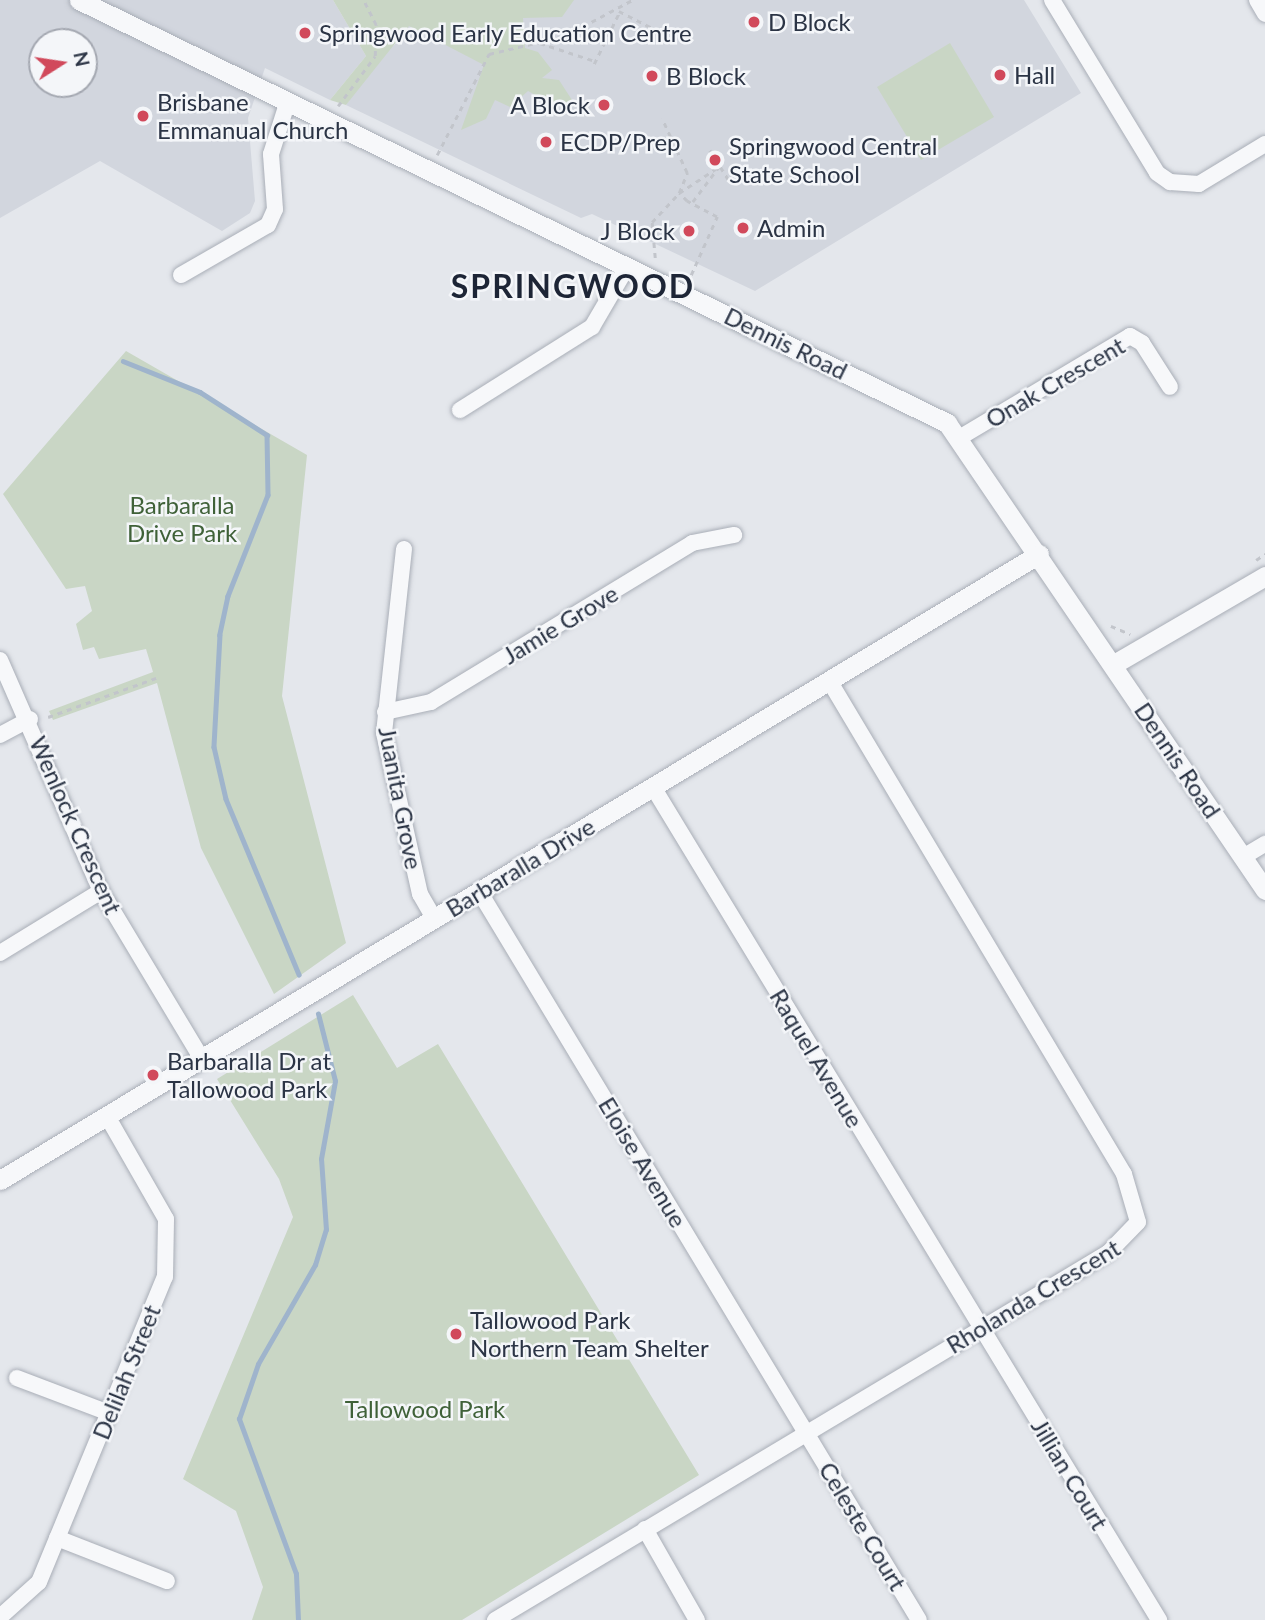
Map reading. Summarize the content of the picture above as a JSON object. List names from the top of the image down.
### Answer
{
  "streets": {
    "street": [
      "Dennis Road",
      "Onak Crescent",
      "Jamie Grove",
      "Juanita Grove",
      "Wenlock Crescent",
      "Barbaralla Drive",
      "Raquel Avenue",
      "Eloise Avenue",
      "Rholanda Crescent",
      "Delilah Street",
      "Jillian Court",
      "Celeste Court"
    ]
  },
  "crossings": [
    ["Dennis Road", "Onak Crescent"],
    ["Dennis Road", "Barbaralla Drive"],
    ["Jamie Grove", "Juanita Grove"],
    ["Juanita Grove", "Barbaralla Drive"],
    ["Wenlock Crescent", "Barbaralla Drive"],
    ["Barbaralla Drive", "Raquel Avenue"],
    ["Barbaralla Drive", "Eloise Avenue"],
    ["Barbaralla Drive", "Rholanda Crescent"],
    ["Barbaralla Drive", "Delilah Street"],
    ["Raquel Avenue", "Rholanda Crescent"],
    ["Raquel Avenue", "Jillian Court"],
    ["Eloise Avenue", "Rholanda Crescent"],
    ["Eloise Avenue", "Celeste Court"],
    ["Rholanda Crescent", "Jillian Court"],
    ["Rholanda Crescent", "Celeste Court"]
  ],
  "districts": ["SPRINGWOOD"],
  "parks": ["Barbaralla Drive Park", "Tallowood Park"],
  "places": [
    "D Block",
    "Springwood Early Education Centre",
    "Hall",
    "B Block",
    "A Block",
    "Brisbane Emmanual Church",
    "ECDP/Prep",
    "Springwood Central State School",
    "Admin",
    "J Block",
    "Barbaralla Dr at Tallowood Park",
    "Tallowood Park Northern Team Shelter"
  ],
  "north": "right"
}
